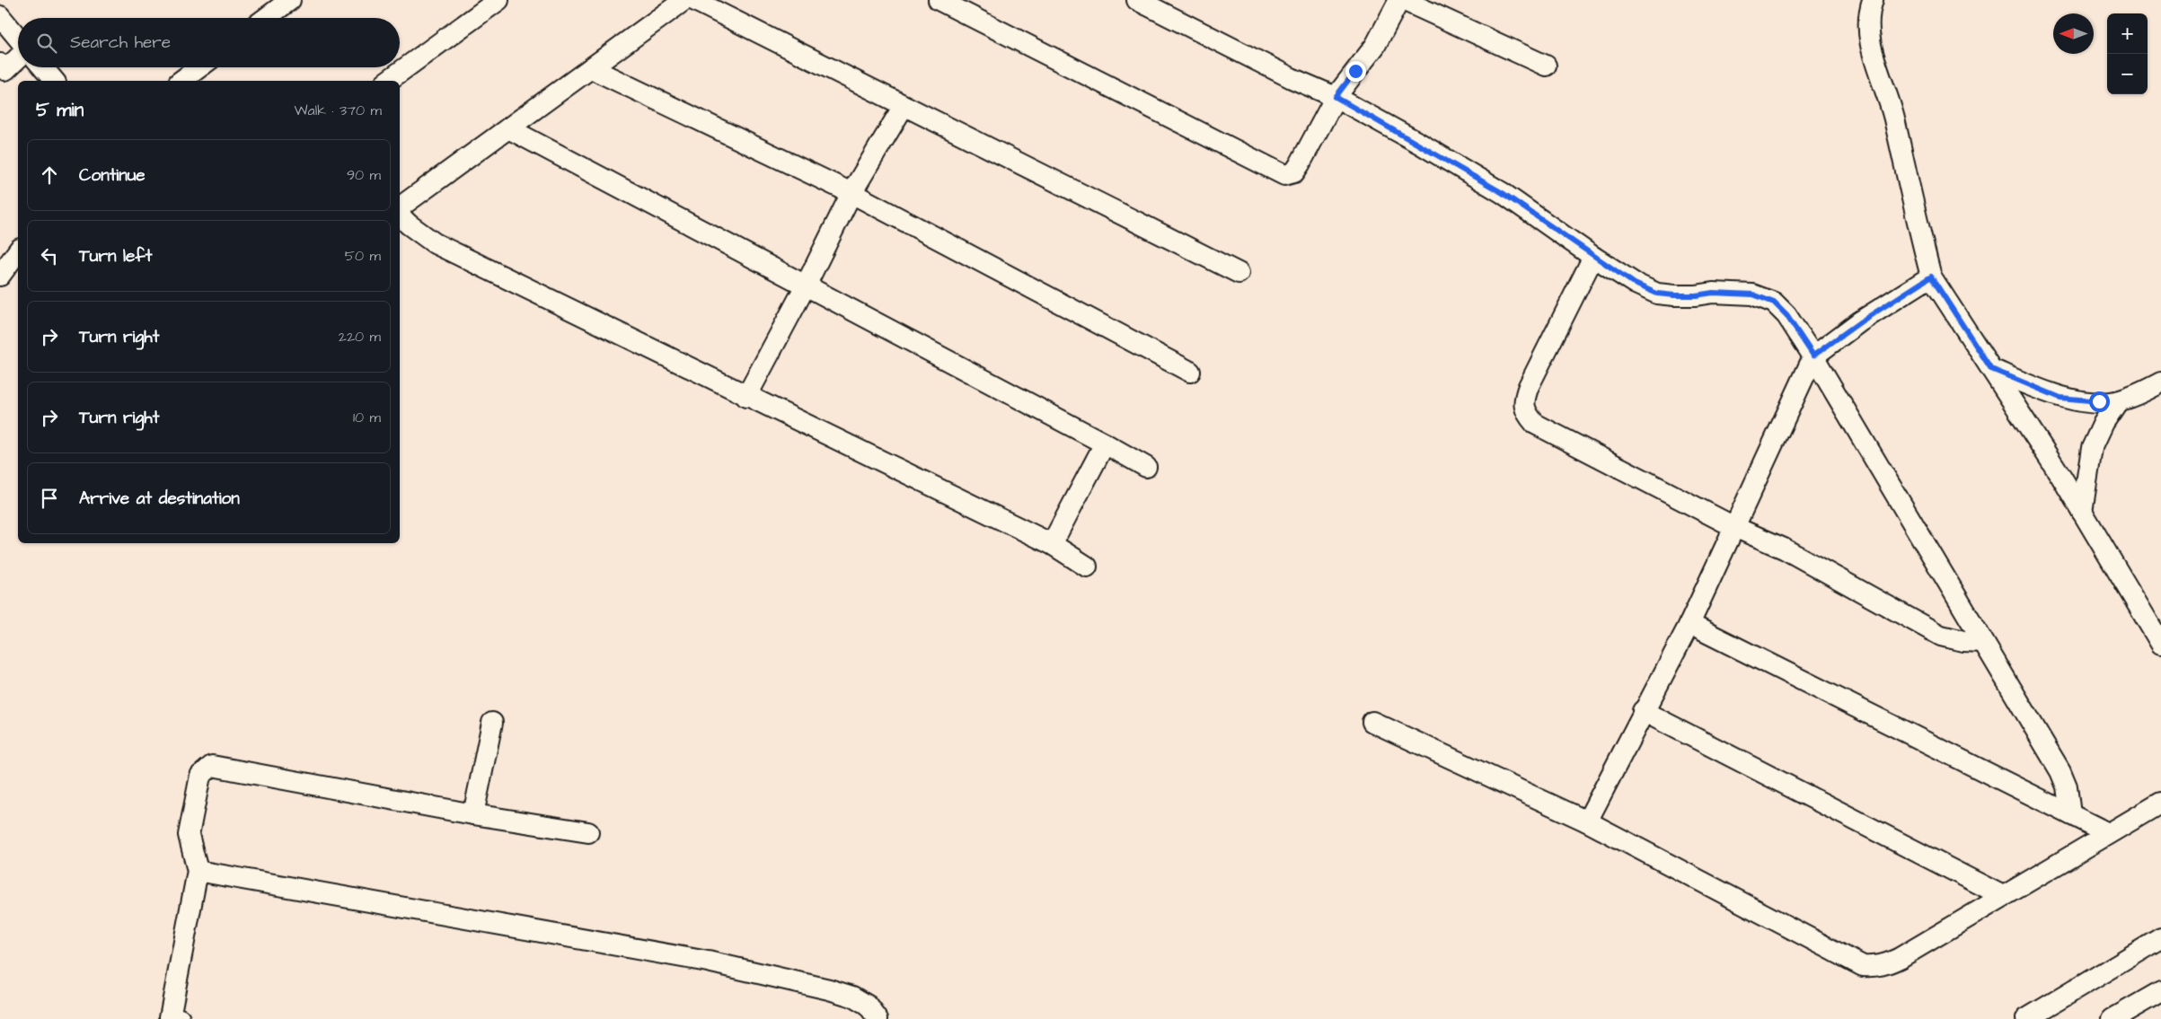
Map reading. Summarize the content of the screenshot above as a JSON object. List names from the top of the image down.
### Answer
{
  "north": "left",
  "page": {
    "map_buttons": ["+", "−"],
    "search": "Search here",
    "heading": ["5 min", "Walk · 370 m"],
    "list": [
      ["Continue", "90 m"],
      ["Turn left", "50 m"],
      ["Turn right", "220 m"],
      ["Turn right", "10 m"],
      "Arrive at destination"
    ]
  }
}
